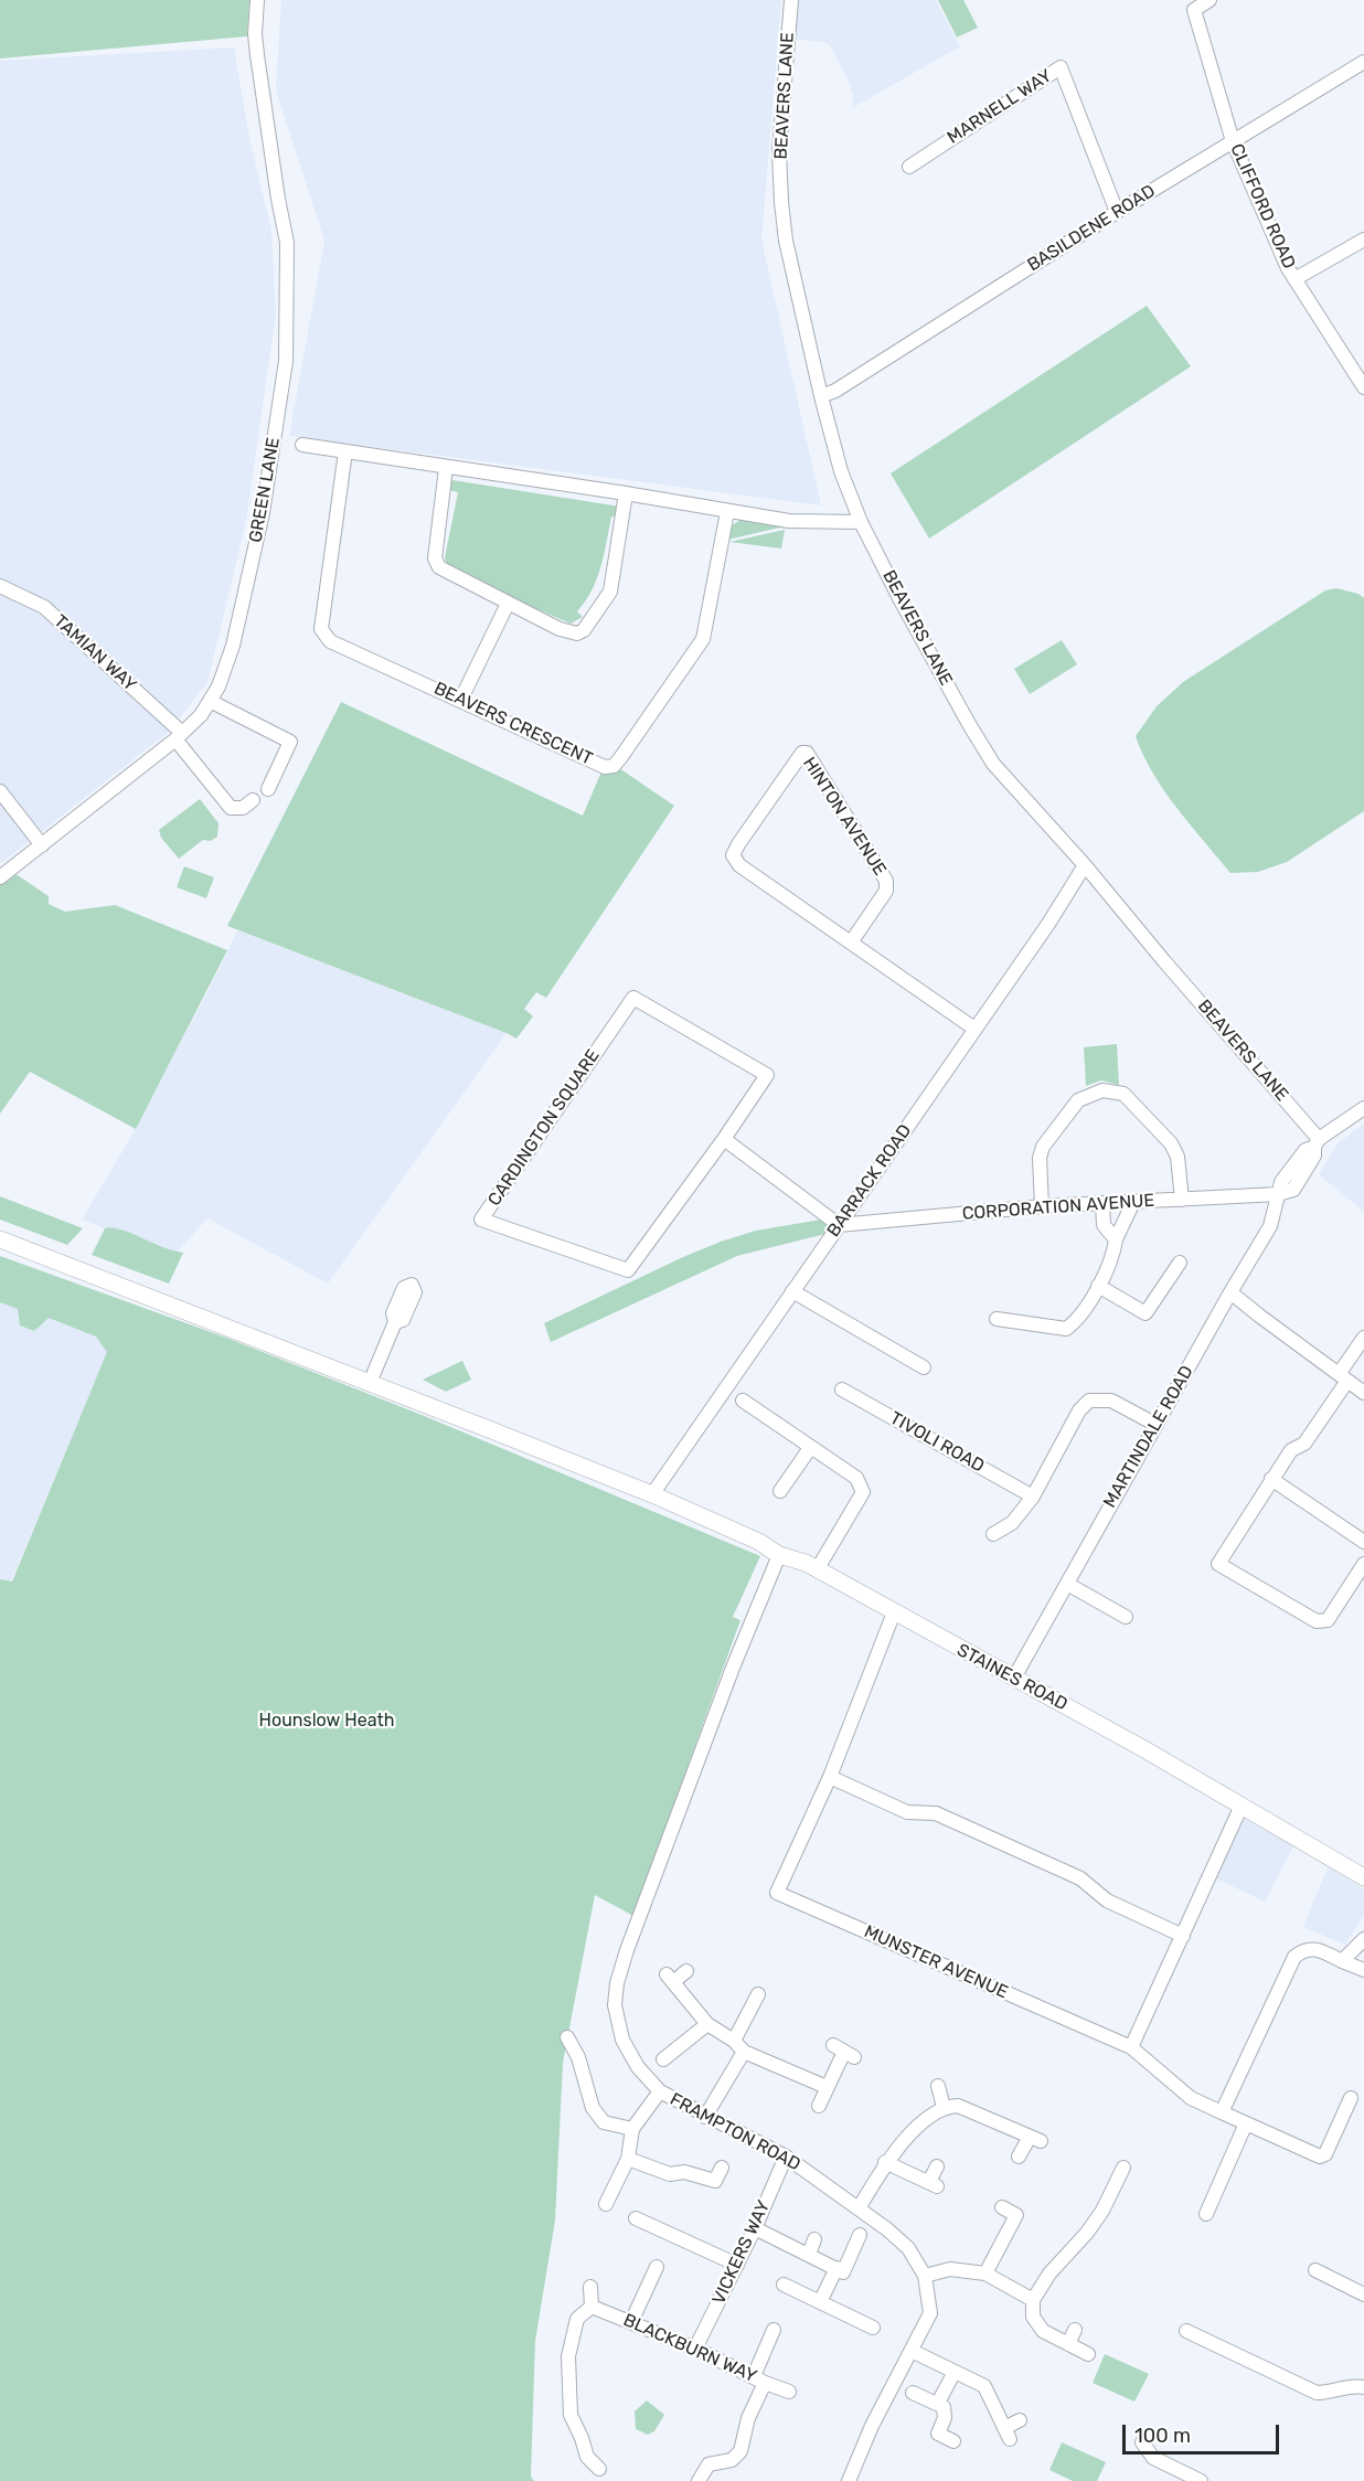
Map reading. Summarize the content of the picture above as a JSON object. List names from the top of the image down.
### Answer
{
  "streets": {
    "main road": ["STAINES ROAD"],
    "street": [
      "BEAVERS LANE",
      "MARNELL WAY",
      "CLIFFORD ROAD",
      "BASILDENE ROAD",
      "GREEN LANE",
      "TAMIAN WAY",
      "BEAVERS CRESCENT",
      "HINTON AVENUE",
      "CARDINGTON SQUARE",
      "BARRACK ROAD",
      "CORPORATION AVENUE",
      "MARTINDALE ROAD",
      "TIVOLI ROAD",
      "MUNSTER AVENUE",
      "FRAMPTON ROAD",
      "VICKERS WAY",
      "BLACKBURN WAY"
    ]
  },
  "crossings": [
    ["BEAVERS LANE", "BASILDENE ROAD"],
    ["BEAVERS LANE", "BARRACK ROAD"],
    ["MARNELL WAY", "BASILDENE ROAD"],
    ["CLIFFORD ROAD", "BASILDENE ROAD"],
    ["GREEN LANE", "TAMIAN WAY"],
    ["HINTON AVENUE", "BARRACK ROAD"],
    ["BARRACK ROAD", "CORPORATION AVENUE"],
    ["BARRACK ROAD", "STAINES ROAD"],
    ["CORPORATION AVENUE", "MARTINDALE ROAD"],
    ["MARTINDALE ROAD", "STAINES ROAD"],
    ["STAINES ROAD", "MUNSTER AVENUE"],
    ["STAINES ROAD", "FRAMPTON ROAD"],
    ["FRAMPTON ROAD", "VICKERS WAY"],
    ["VICKERS WAY", "BLACKBURN WAY"]
  ],
  "parks": ["Hounslow Heath"],
  "scale_bar": "100 m"
}
